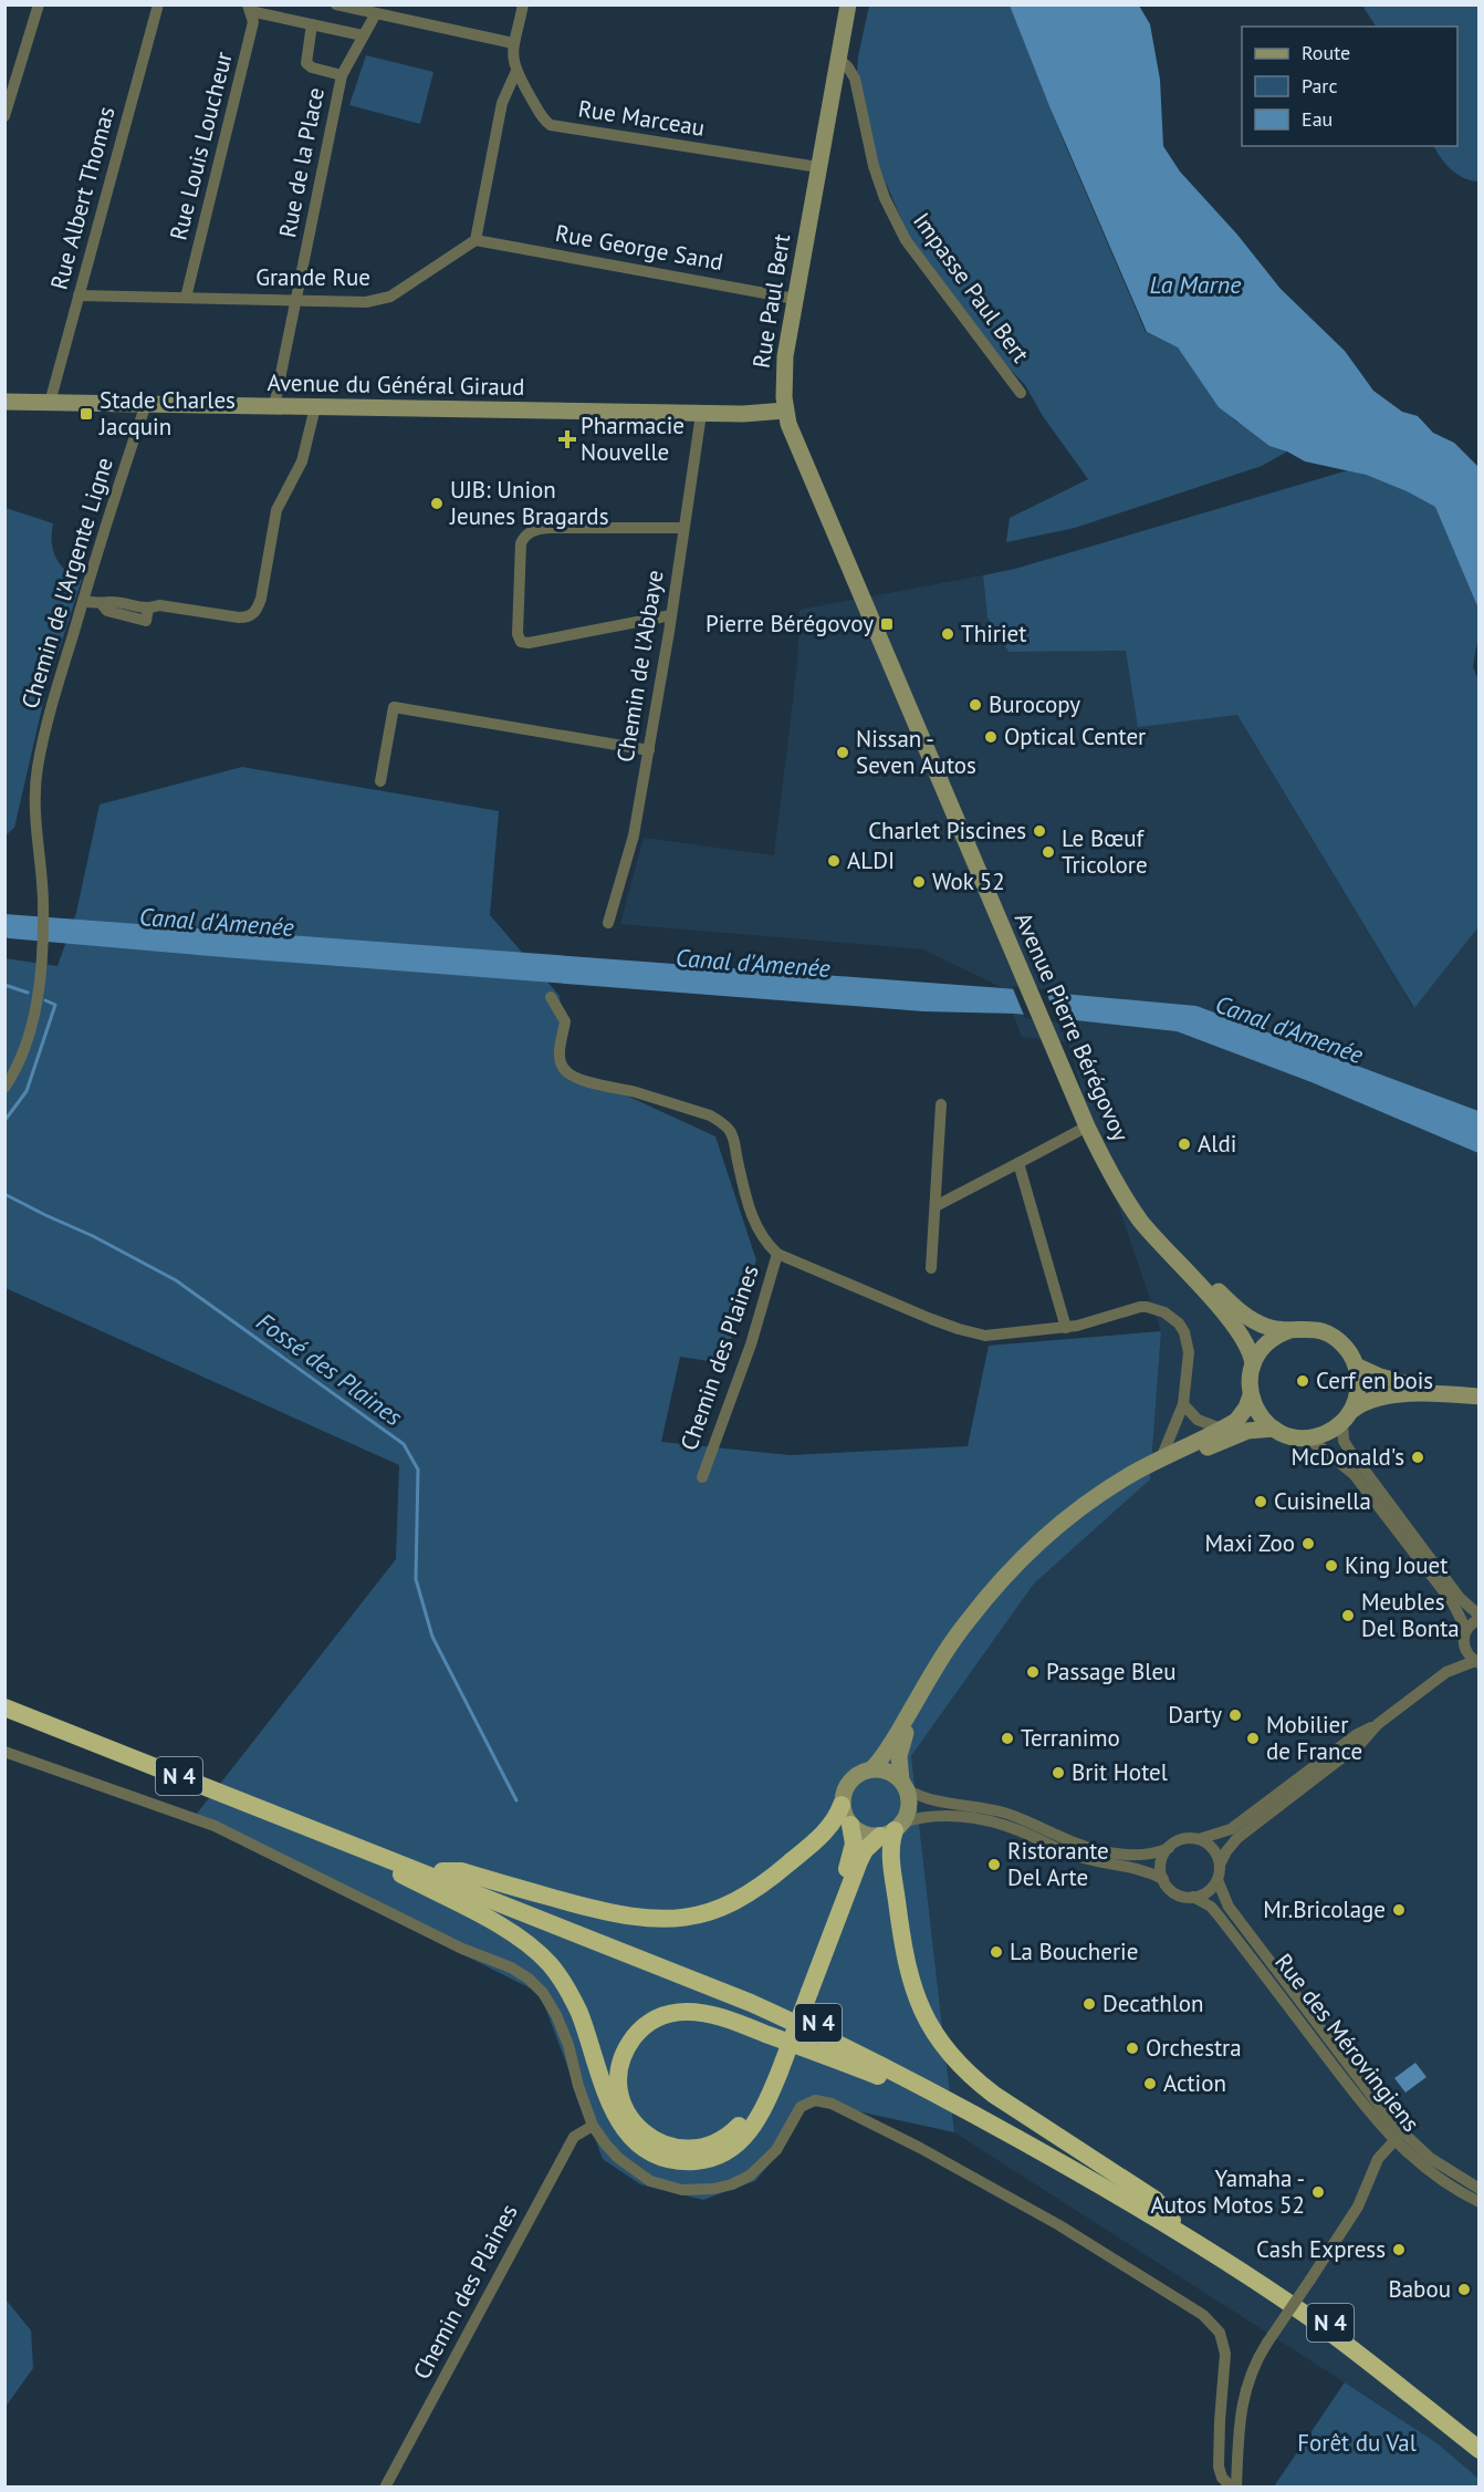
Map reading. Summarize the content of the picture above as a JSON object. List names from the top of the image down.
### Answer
{
  "streets": {
    "highway": ["N 4"],
    "main road": ["Rue Paul Bert", "Avenue du Général Giraud", "Avenue Pierre Bérégovoy"],
    "street": [
      "Rue Marceau",
      "Rue Louis Loucheur",
      "Rue de la Place",
      "Rue Albert Thomas",
      "Rue George Sand",
      "Grande Rue",
      "Impasse Paul Bert",
      "Chemin de l'Argente Ligne",
      "Chemin de l'Abbaye",
      "Chemin des Plaines",
      "Rue des Mérovingiens"
    ]
  },
  "crossings": [
    ["Rue Marceau", "Rue Paul Bert"],
    ["Rue Louis Loucheur", "Grande Rue"],
    ["Rue de la Place", "Grande Rue"],
    ["Rue de la Place", "Avenue du Général Giraud"],
    ["Rue Albert Thomas", "Grande Rue"],
    ["Rue Albert Thomas", "Avenue du Général Giraud"],
    ["Rue George Sand", "Grande Rue"],
    ["Rue George Sand", "Rue Paul Bert"],
    ["Impasse Paul Bert", "Rue Paul Bert"],
    ["Rue Paul Bert", "Avenue du Général Giraud"],
    ["Rue Paul Bert", "Avenue Pierre Bérégovoy"],
    ["Avenue du Général Giraud", "Chemin de l'Argente Ligne"],
    ["Avenue du Général Giraud", "Chemin de l'Abbaye"]
  ],
  "water": ["La Marne", "Canal d'Amenée", "Fossé des Plaines"],
  "parks": ["Forêt du Val"],
  "places": {
    "transit": ["Stade Charles Jacquin", "Pierre Bérégovoy"],
    "health": ["Pharmacie Nouvelle"],
    "other": [
      "UJB: Union Jeunes Bragards",
      "Thiriet",
      "Burocopy",
      "Optical Center",
      "Nissan - Seven Autos",
      "Charlet Piscines",
      "Le Bœuf Tricolore",
      "ALDI",
      "Wok 52",
      "Aldi",
      "Cerf en bois",
      "McDonald's",
      "Cuisinella",
      "Maxi Zoo",
      "King Jouet",
      "Meubles Del Bonta",
      "Passage Bleu",
      "Darty",
      "Terranimo",
      "Mobilier de France",
      "Brit Hotel",
      "Ristorante Del Arte",
      "Mr.Bricolage",
      "La Boucherie",
      "Decathlon",
      "Orchestra",
      "Action",
      "Yamaha - Autos Motos 52",
      "Cash Express",
      "Babou"
    ]
  },
  "legend": ["Route", "Parc", "Eau"]
}
